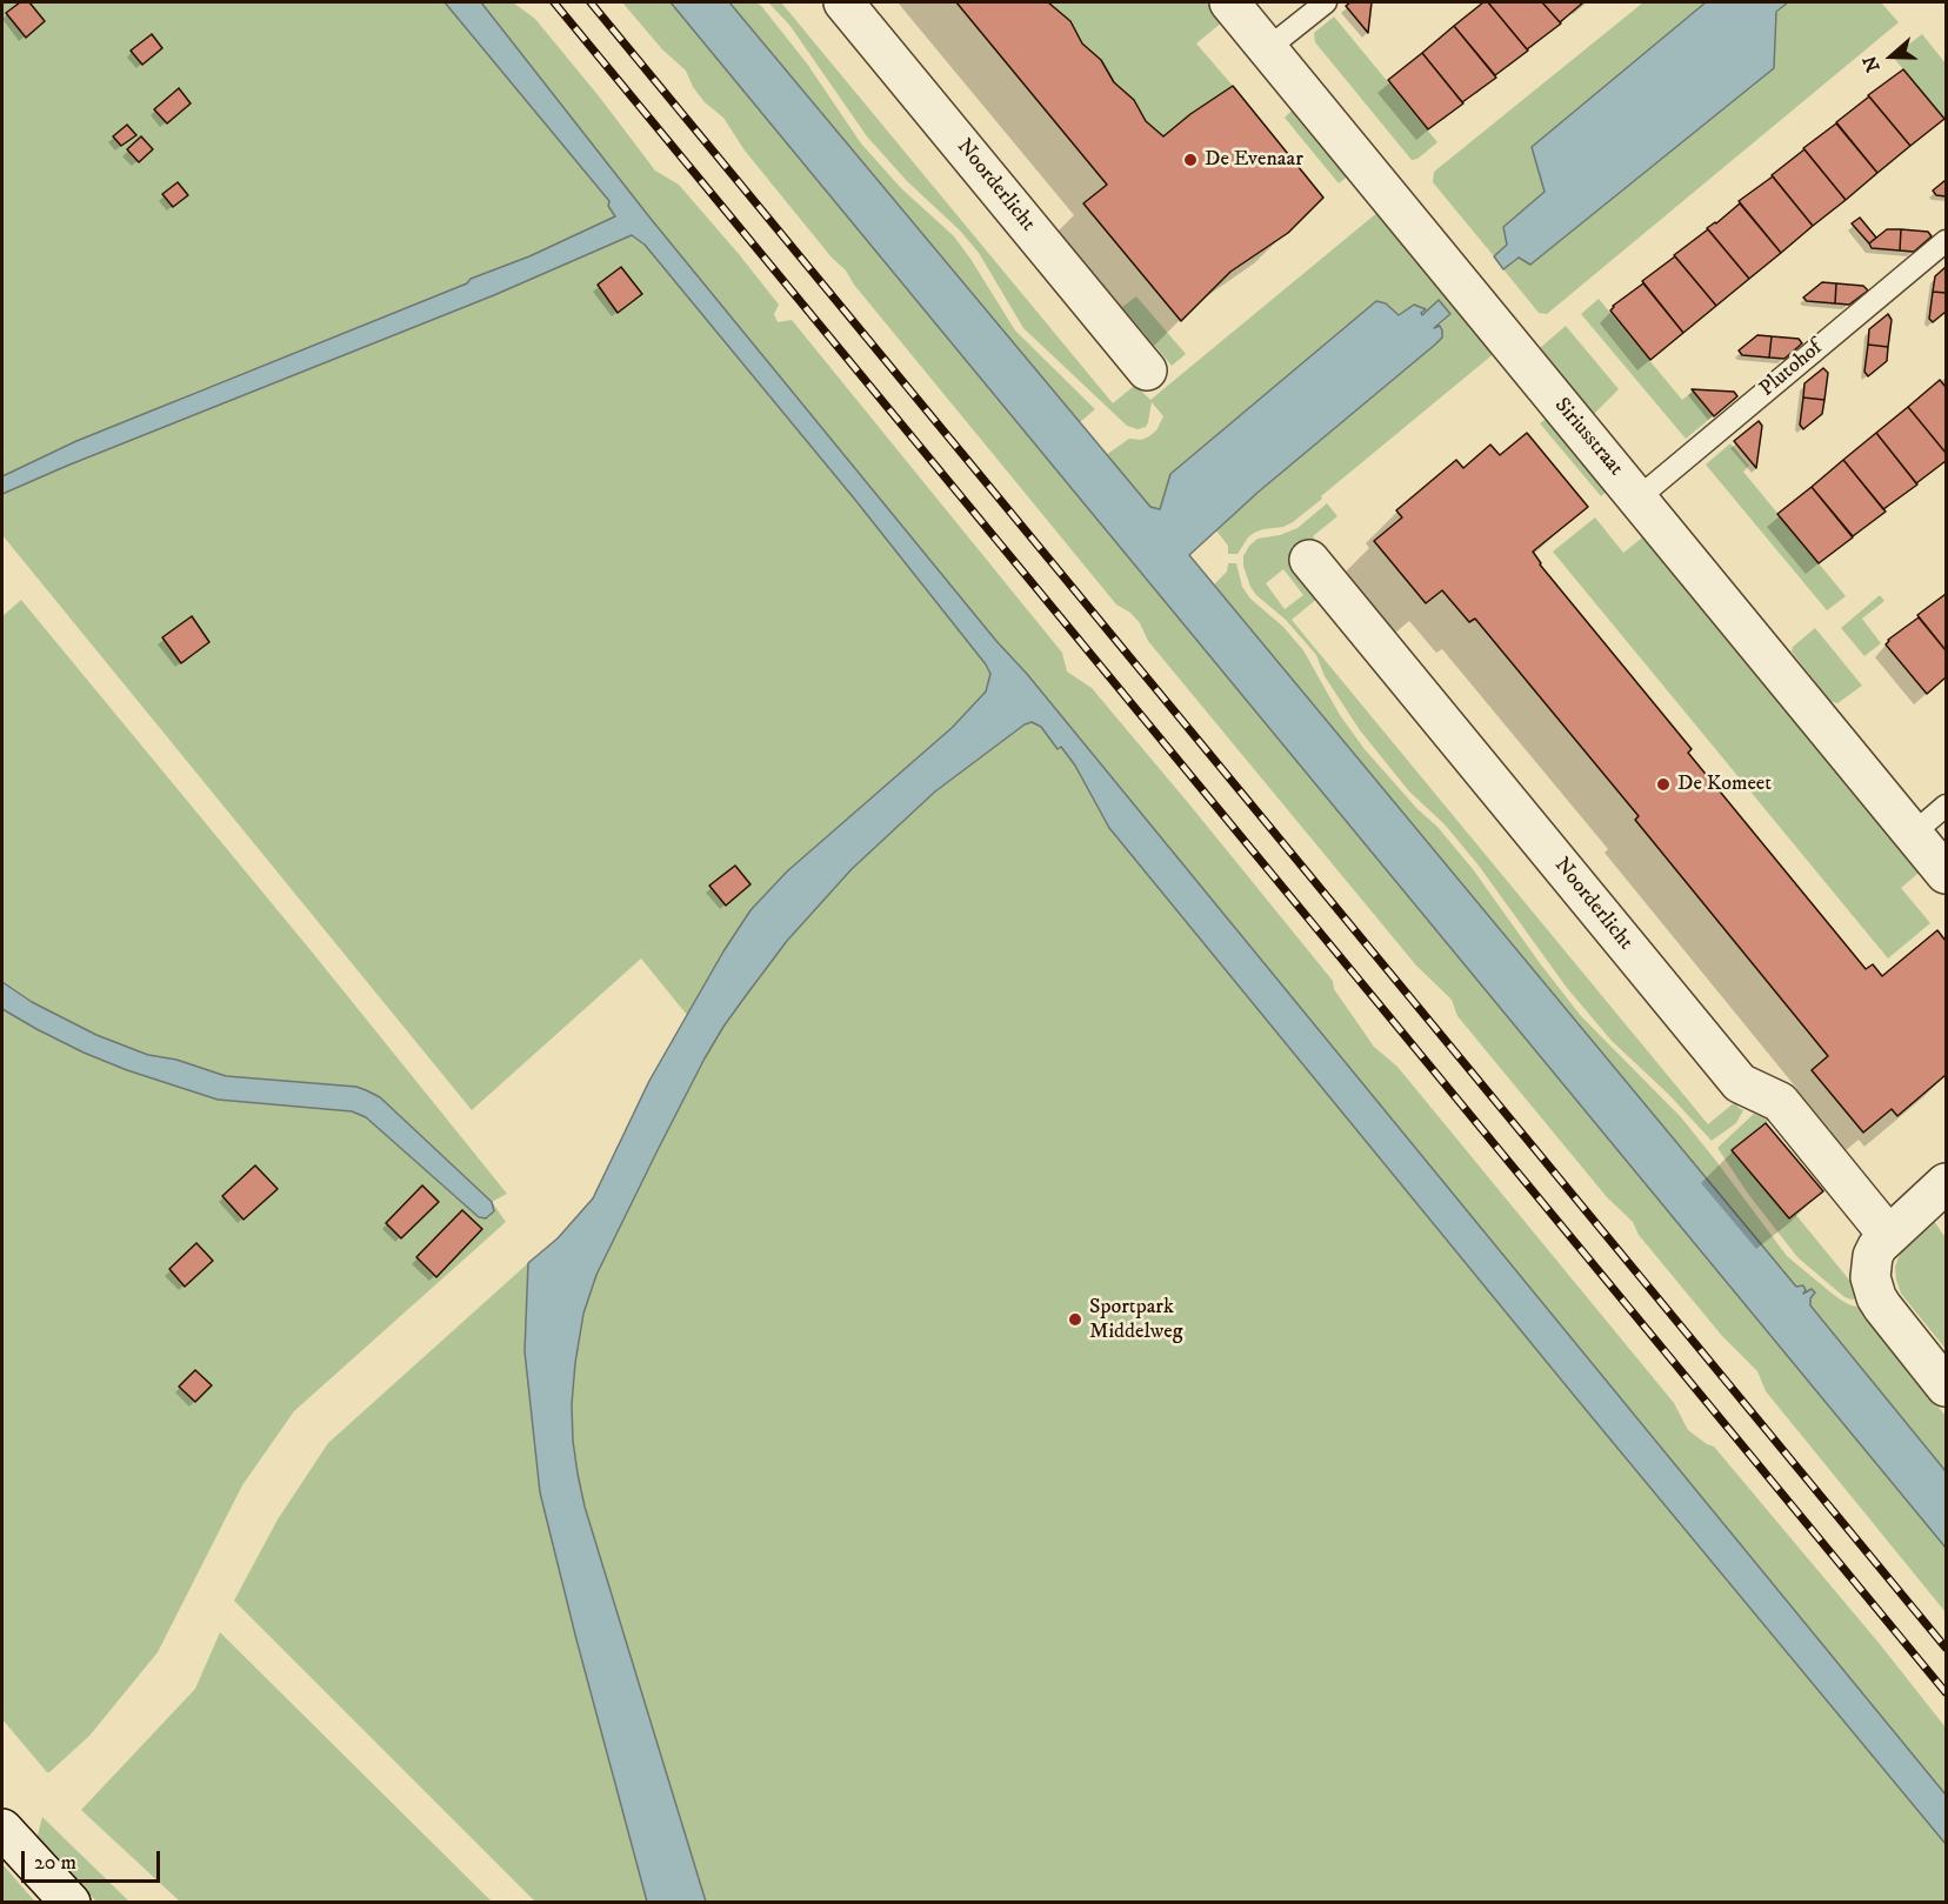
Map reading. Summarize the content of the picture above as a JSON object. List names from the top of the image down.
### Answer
{
  "streets": {
    "street": ["Noorderlicht", "Siriusstraat"],
    "lane": ["Plutohof"]
  },
  "crossings": [
    ["Plutohof", "Siriusstraat"]
  ],
  "places": ["De Evenaar", "De Komeet", "Sportpark Middelweg"],
  "scale_bar": "20 m",
  "north": "left"
}
